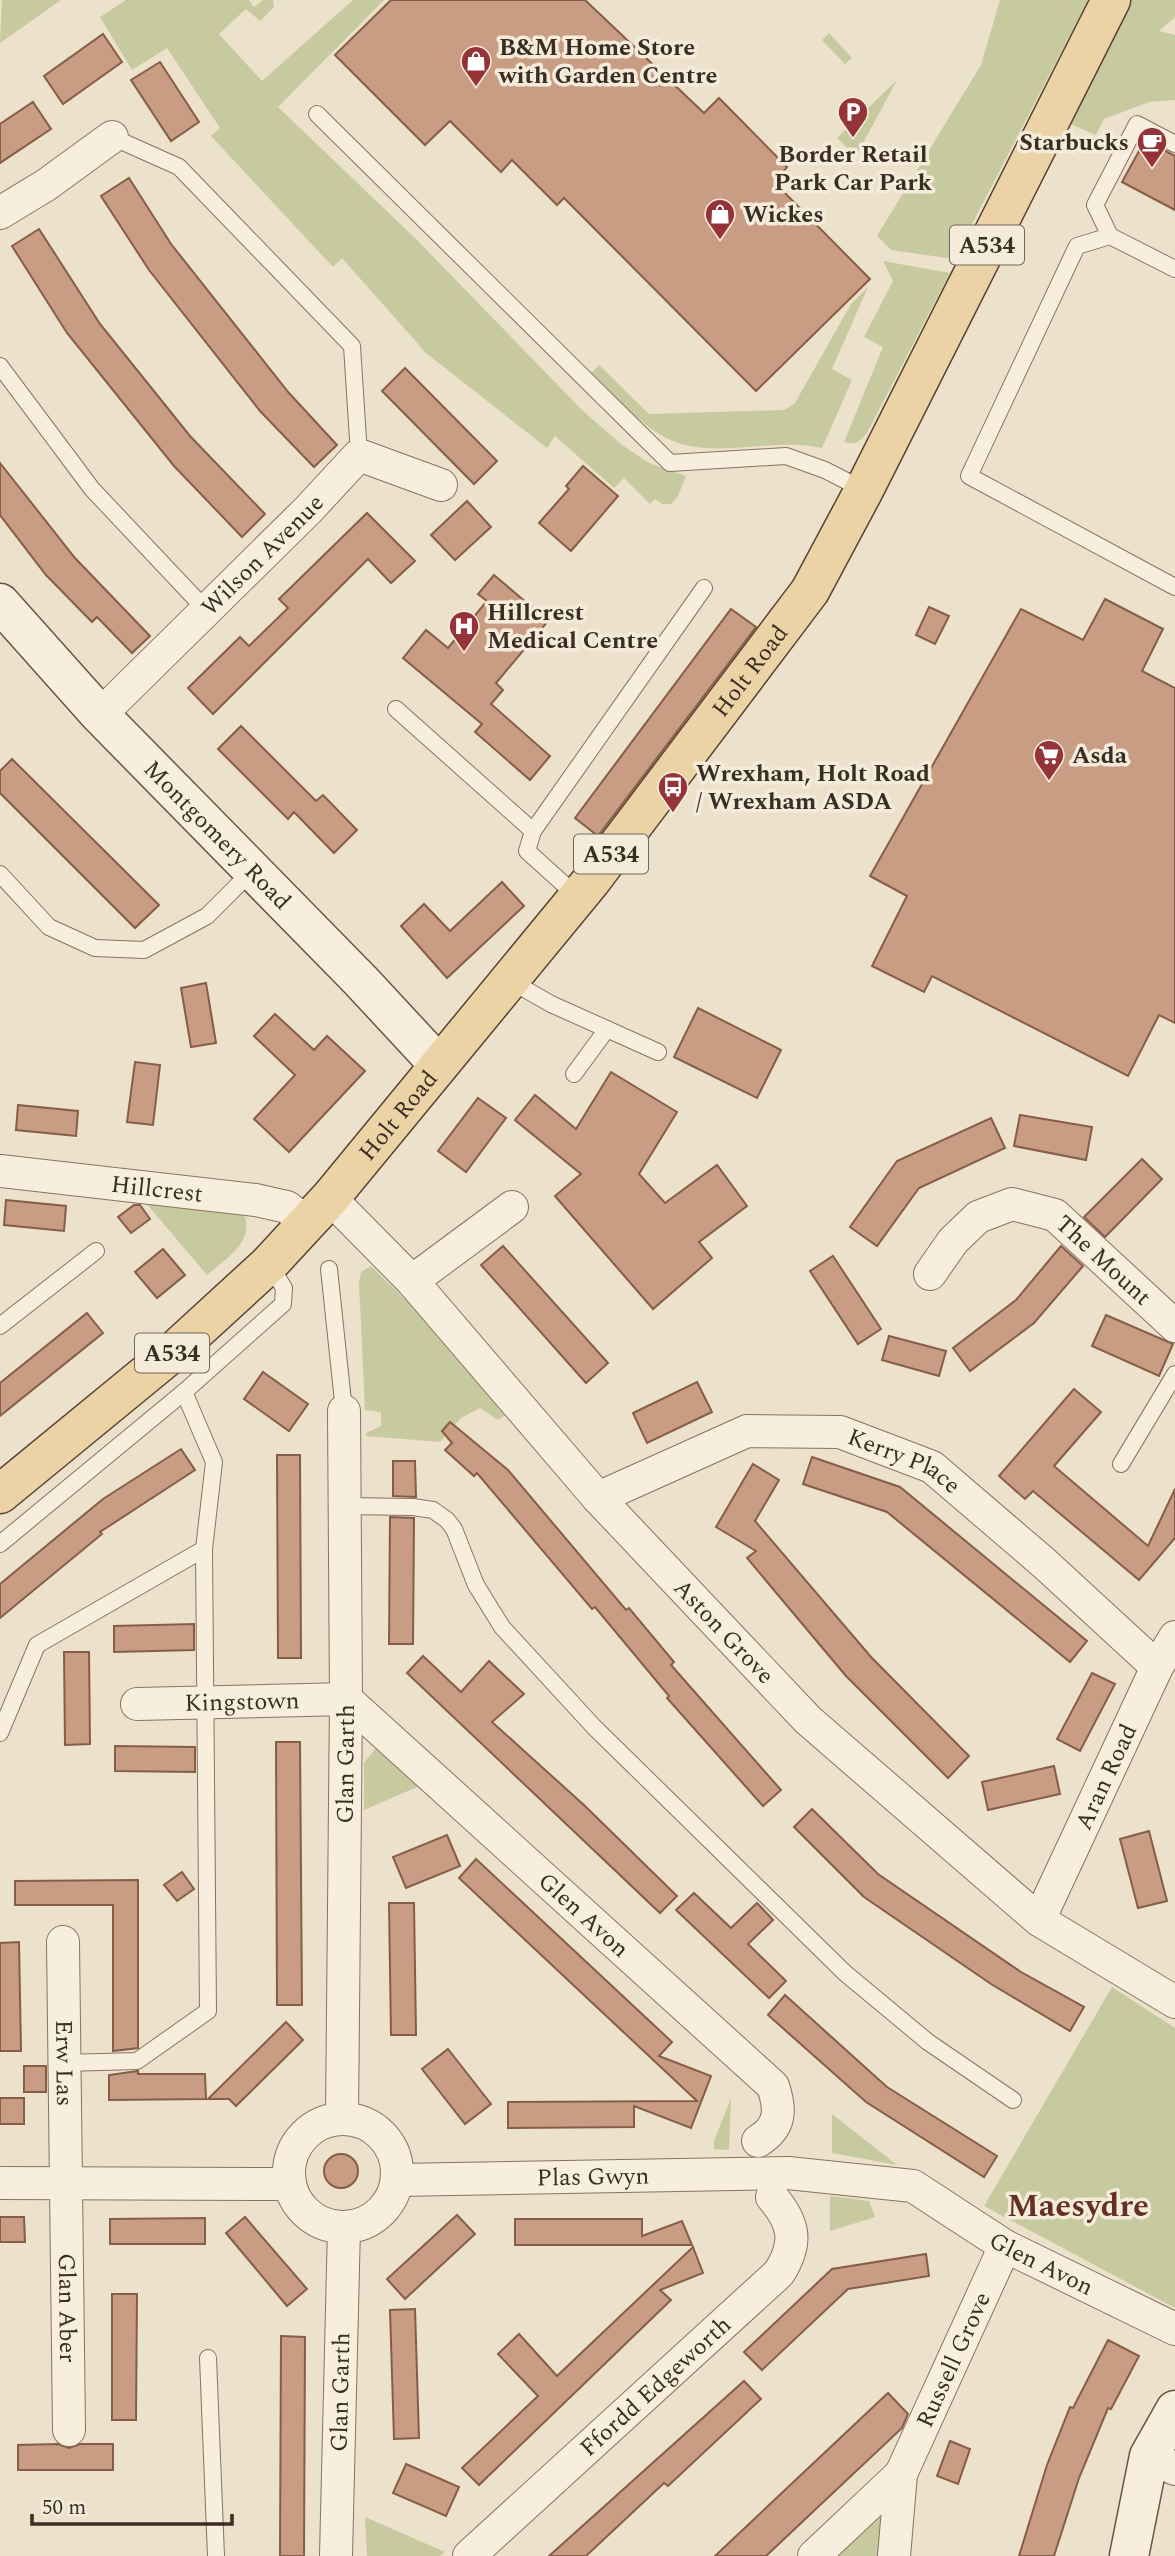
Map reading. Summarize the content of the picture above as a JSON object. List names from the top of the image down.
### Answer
{
  "streets": {
    "main road": ["A534", "Holt Road"],
    "street": [
      "Wilson Avenue",
      "Montgomery Road",
      "Hillcrest",
      "The Mount",
      "Kerry Place",
      "Aston Grove",
      "Kingstown",
      "Glan Garth",
      "Aran Road",
      "Glen Avon",
      "Erw Las",
      "Plas Gwyn",
      "Glan Aber",
      "Russell Grove",
      "Ffordd Edgeworth"
    ]
  },
  "crossings": [
    ["Wilson Avenue", "Montgomery Road"],
    ["Holt Road", "Montgomery Road"],
    ["Holt Road", "Hillcrest"],
    ["Holt Road", "Aston Grove"],
    ["Hillcrest", "Aston Grove"],
    ["Kerry Place", "Aston Grove"],
    ["Kerry Place", "Aran Road"],
    ["Aston Grove", "Aran Road"],
    ["Kingstown", "Glan Garth"],
    ["Kingstown", "Glen Avon"],
    ["Glan Garth", "Glen Avon"],
    ["Glan Garth", "Plas Gwyn"],
    ["Glen Avon", "Plas Gwyn"],
    ["Glen Avon", "Russell Grove"],
    ["Glen Avon", "Ffordd Edgeworth"],
    ["Erw Las", "Glan Aber"],
    ["Plas Gwyn", "Ffordd Edgeworth"]
  ],
  "districts": ["Maesydre"],
  "places": {
    "shop": ["B&M Home Store with Garden Centre", "Wickes"],
    "parking": ["Border Retail Park Car Park"],
    "cafe": ["Starbucks"],
    "hospital": ["Hillcrest Medical Centre"],
    "supermarket": ["Asda"],
    "bus stop": ["Wrexham, Holt Road / Wrexham ASDA"]
  },
  "scale_bar": "50 m"
}
